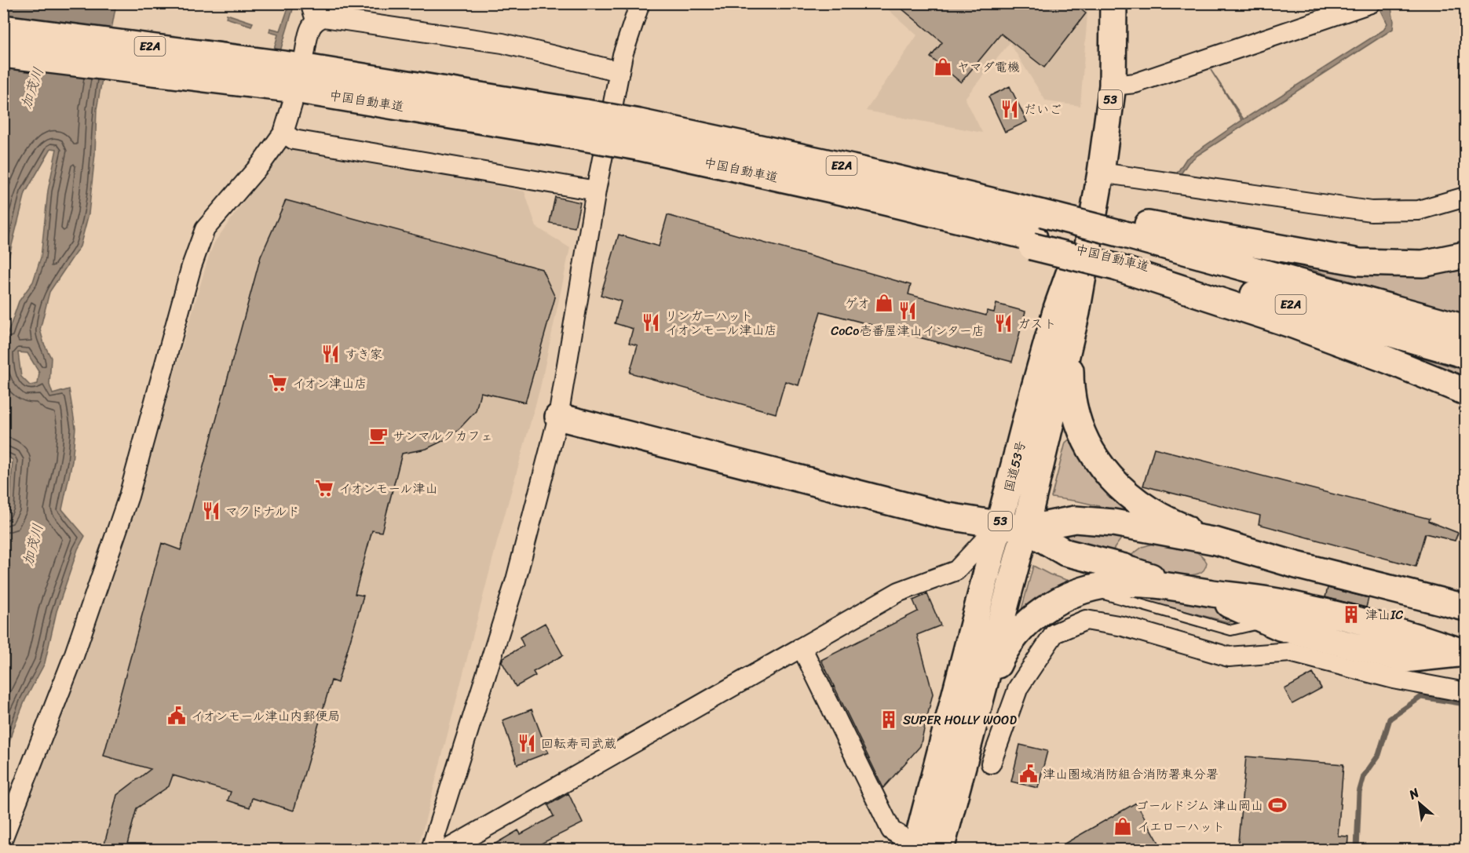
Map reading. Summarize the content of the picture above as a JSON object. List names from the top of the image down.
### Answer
{
  "streets": {
    "main road": [
      "E2A",
      "53",
      "中国自動車道",
      "国道53号"
    ]
  },
  "water": ["加茂川"],
  "places": {
    "shop": ["ヤマダ電機", "ゲオ", "イエローハット"],
    "restaurant": [
      "だいご",
      "CoCo壱番屋津山インター店",
      "リンガーハット イオンモール津山店",
      "ガスト",
      "すき家",
      "マクドナルド",
      "回転寿司武蔵"
    ],
    "supermarket": ["イオン津山店", "イオンモール津山"],
    "cafe": ["サンマルクカフェ"],
    "building": ["津山IC", "SUPER HOLLY WOOD"],
    "public building": ["イオンモール津山内郵便局", "津山圏域消防組合消防署東分署"],
    "sports": ["ゴールドジム 津山岡山"]
  },
  "north": "top left"
}
